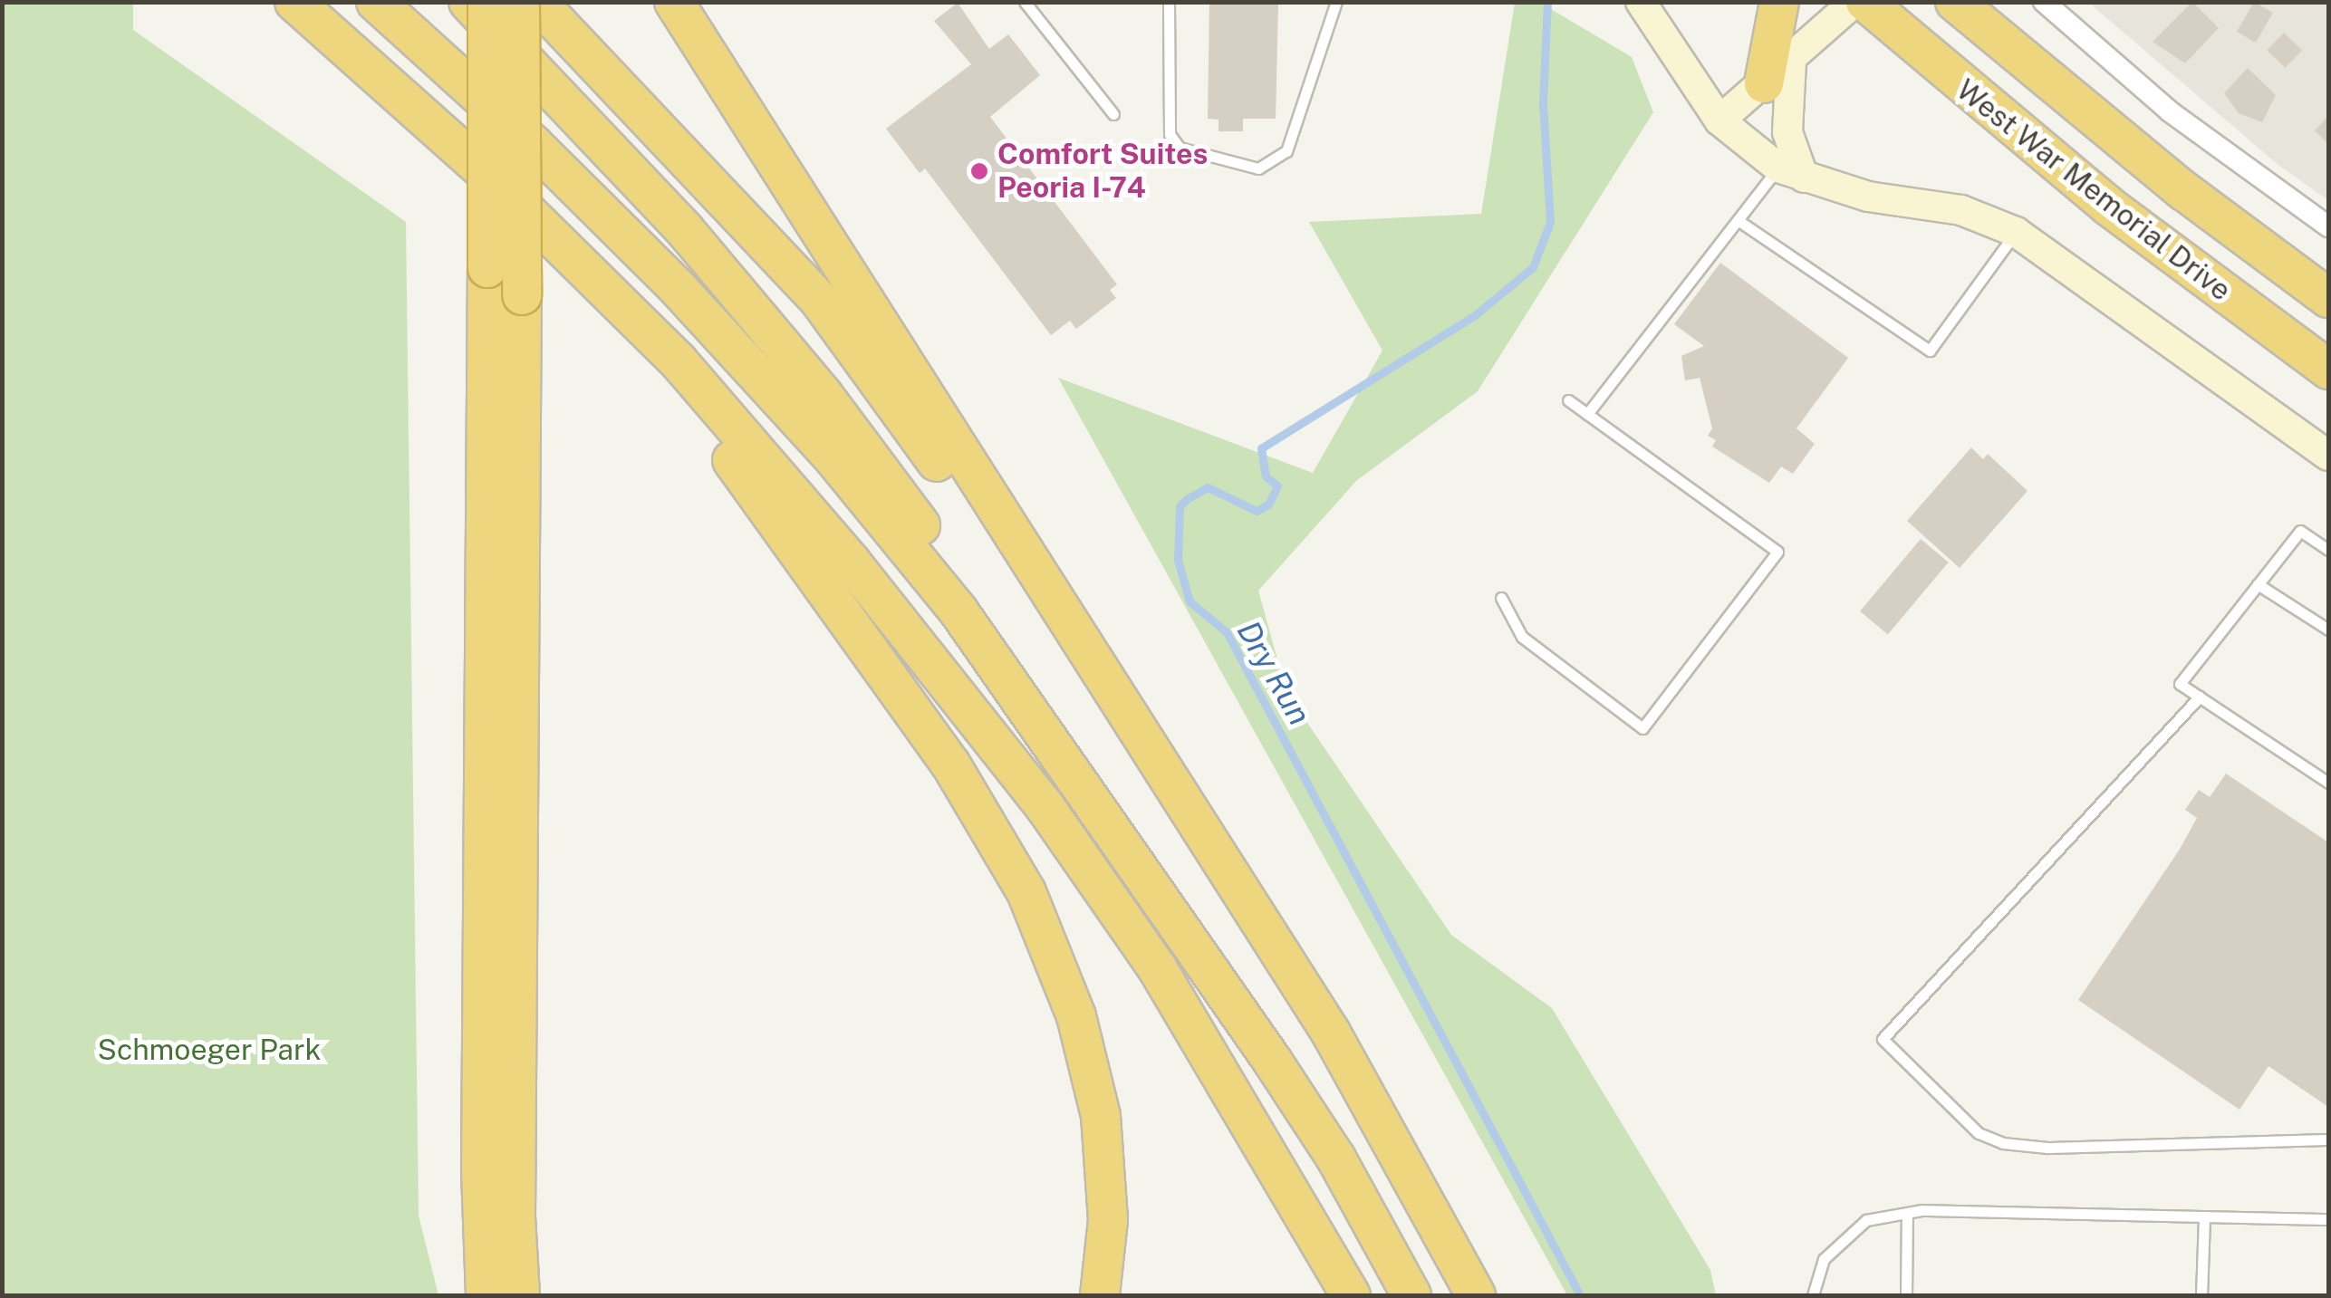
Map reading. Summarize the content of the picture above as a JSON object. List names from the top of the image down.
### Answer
{
  "streets": {
    "highway": ["West War Memorial Drive"]
  },
  "water": ["Dry Run"],
  "parks": ["Schmoeger Park"],
  "places": ["Comfort Suites Peoria I-74"]
}
